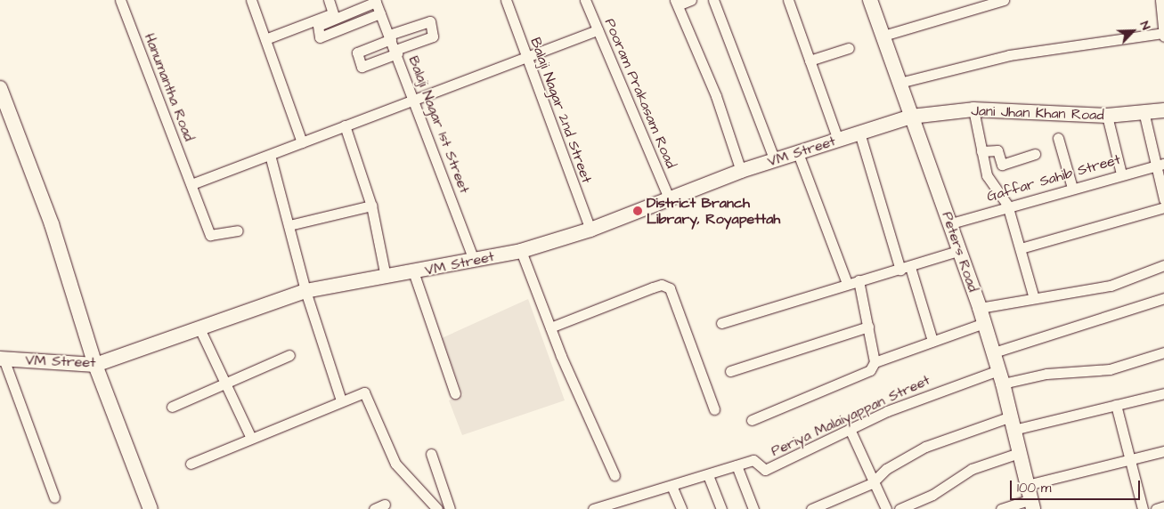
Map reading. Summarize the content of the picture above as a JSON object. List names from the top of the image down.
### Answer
{
  "streets": {
    "street": [
      "Hanumantha Road",
      "Pooram Prakasam Road",
      "Balaji Nagar 2nd Street",
      "Jani Jhan Khan Road",
      "Balaji Nagar 1st Street",
      "VM Street",
      "Gaffar Sahib Street",
      "Peters Road",
      "Periya Malaiyappan Street"
    ]
  },
  "crossings": [
    ["Pooram Prakasam Road", "VM Street"],
    ["Balaji Nagar 2nd Street", "VM Street"],
    ["Jani Jhan Khan Road", "VM Street"],
    ["Jani Jhan Khan Road", "Peters Road"],
    ["Balaji Nagar 1st Street", "VM Street"],
    ["VM Street", "Peters Road"],
    ["Gaffar Sahib Street", "Peters Road"],
    ["Peters Road", "Periya Malaiyappan Street"]
  ],
  "places": ["District Branch Library, Royapettah"],
  "scale_bar": "100 m",
  "north": "top right"
}
